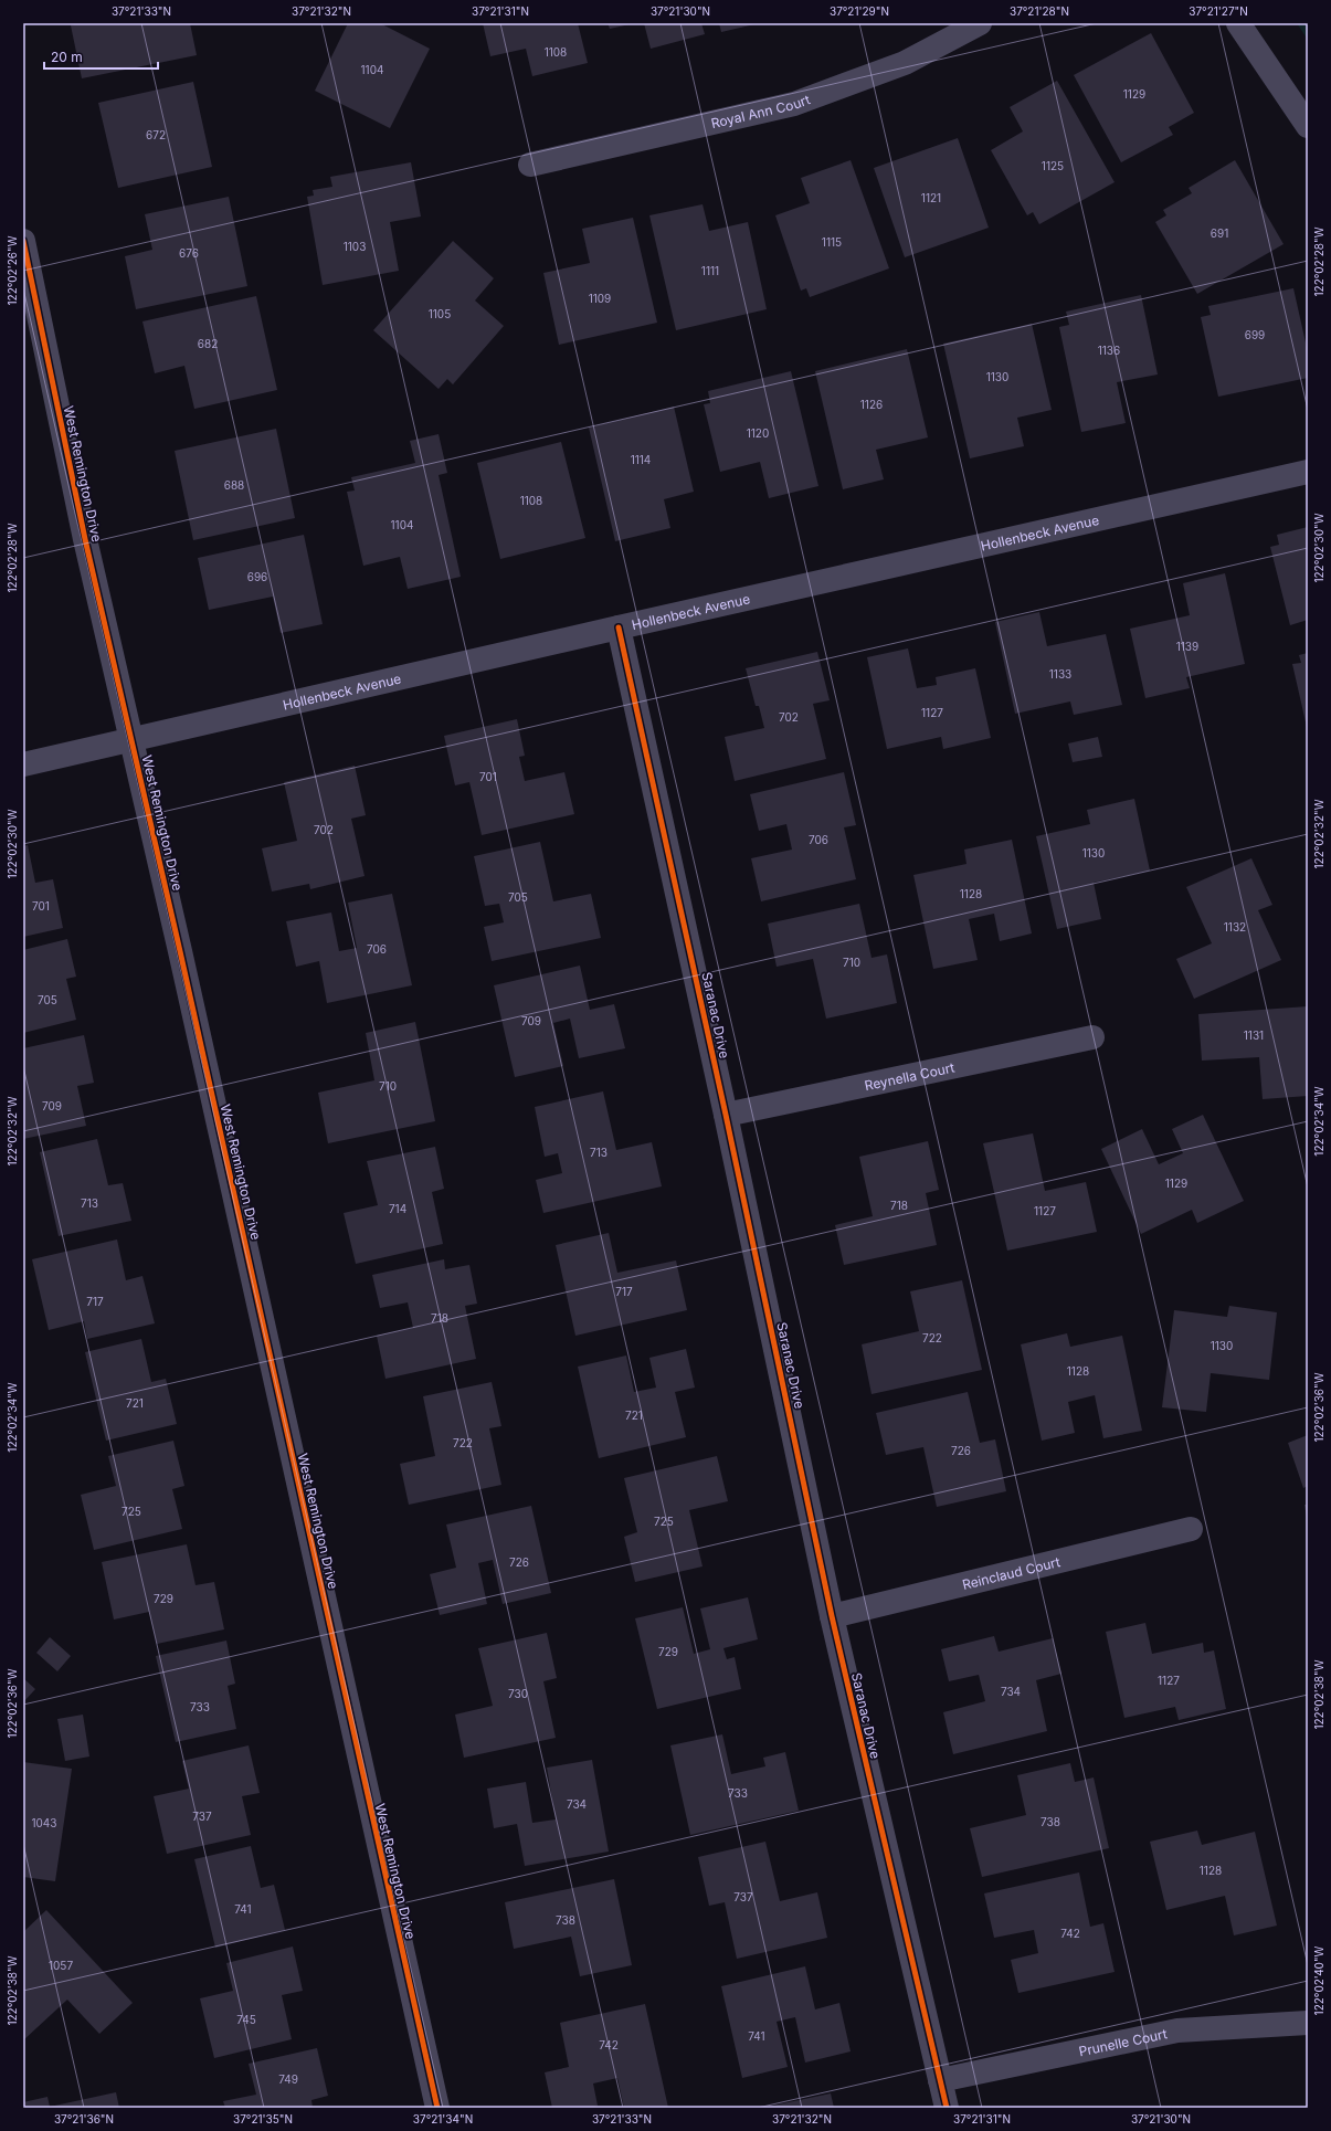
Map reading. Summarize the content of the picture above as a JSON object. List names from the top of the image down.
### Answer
{
  "streets": {
    "street": [
      "Royal Ann Court",
      "West Remington Drive",
      "Hollenbeck Avenue",
      "Saranac Drive",
      "Reynella Court",
      "Reinclaud Court",
      "Prunelle Court"
    ]
  },
  "crossings": [
    ["West Remington Drive", "Hollenbeck Avenue"],
    ["Hollenbeck Avenue", "Saranac Drive"],
    ["Saranac Drive", "Reynella Court"],
    ["Saranac Drive", "Reinclaud Court"],
    ["Saranac Drive", "Prunelle Court"]
  ],
  "house_numbers": [
    "1108",
    "1104",
    "1129",
    "672",
    "1125",
    "1121",
    "691",
    "1115",
    "1103",
    "676",
    "1111",
    "1109",
    "1105",
    "699",
    "682",
    "1136",
    "1130",
    "1126",
    "1120",
    "1114",
    "688",
    "1108",
    "1104",
    "696",
    "1139",
    "1133",
    "1127",
    "702",
    "701",
    "702",
    "706",
    "1130",
    "1128",
    "705",
    "701",
    "1132",
    "706",
    "710",
    "705",
    "709",
    "1131",
    "710",
    "709",
    "713",
    "1129",
    "713",
    "718",
    "714",
    "1127",
    "717",
    "717",
    "718",
    "722",
    "1130",
    "1128",
    "721",
    "721",
    "722",
    "726",
    "725",
    "725",
    "726",
    "729",
    "729",
    "1127",
    "734",
    "730",
    "733",
    "733",
    "734",
    "737",
    "738",
    "1043",
    "1128",
    "737",
    "741",
    "738",
    "742",
    "1057",
    "745",
    "741",
    "742",
    "749"
  ],
  "scale_bar": "20 m",
  "coordinates": [
    "37°21'33\"N",
    "37°21'32\"N",
    "37°21'31\"N",
    "37°21'30\"N",
    "37°21'29\"N",
    "37°21'28\"N",
    "37°21'27\"N",
    "122°02'28\"W",
    "122°02'26\"W",
    "122°02'30\"W",
    "122°02'32\"W",
    "122°02'34\"W",
    "122°02'36\"W",
    "122°02'38\"W",
    "122°02'40\"W",
    "37°21'36\"N",
    "37°21'35\"N",
    "37°21'34\"N"
  ]
}
